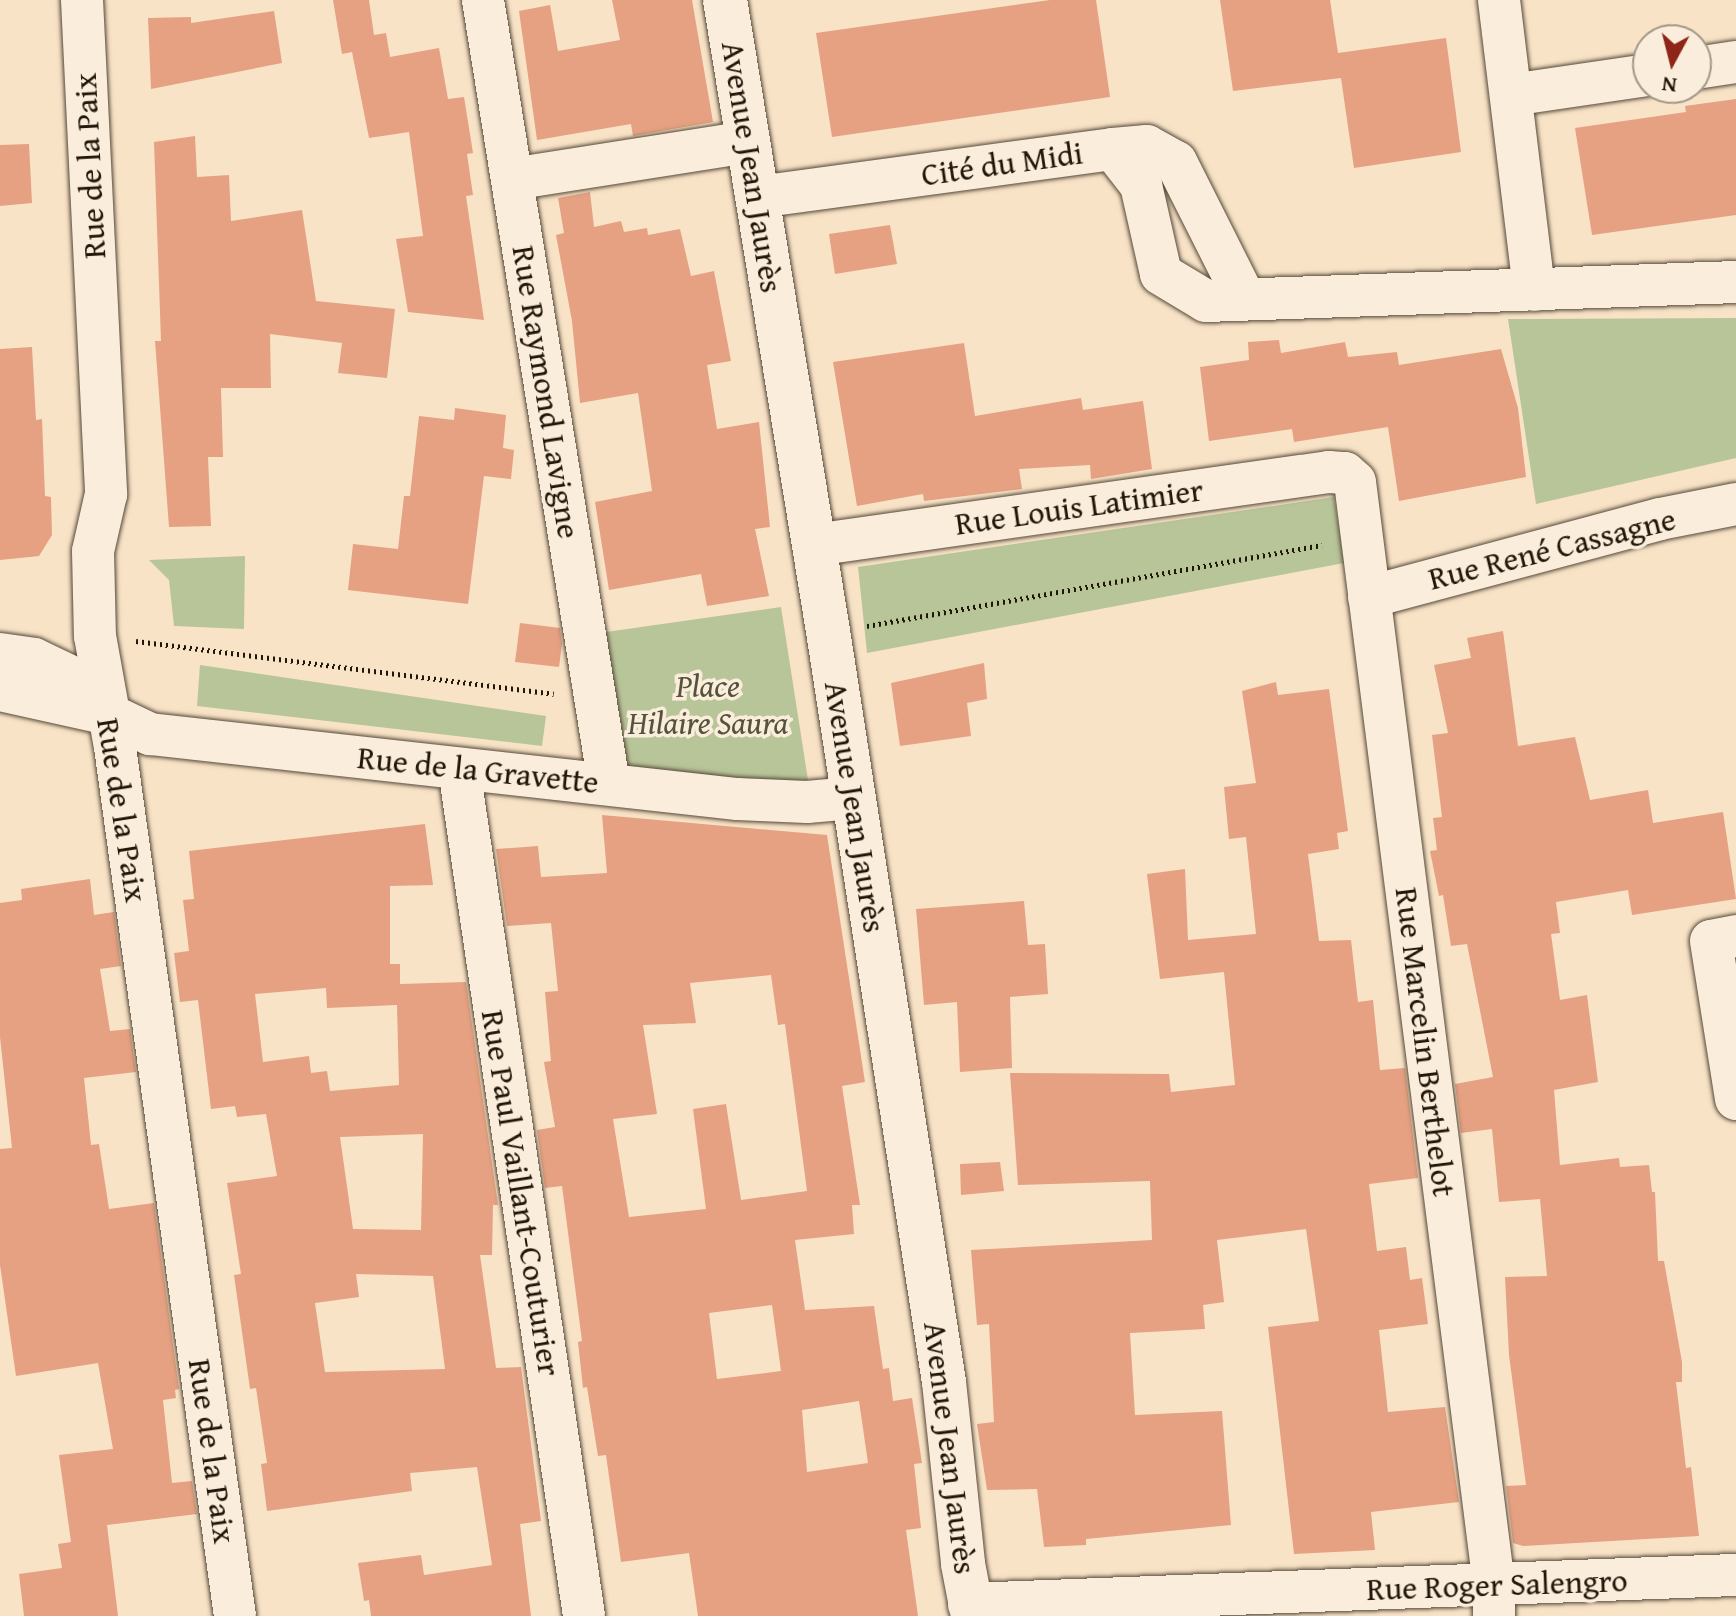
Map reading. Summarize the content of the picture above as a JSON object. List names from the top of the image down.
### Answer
{
  "streets": {
    "street": [
      "Cité du Midi",
      "Rue de la Paix",
      "Avenue Jean Jaurès",
      "Rue Raymond Lavigne",
      "Rue Louis Latimier",
      "Rue René Cassagne",
      "Rue de la Gravette",
      "Rue Marcelin Berthelot",
      "Rue Paul Vaillant-Couturier",
      "Rue Roger Salengro"
    ]
  },
  "crossings": [
    ["Cité du Midi", "Avenue Jean Jaurès"],
    ["Rue de la Paix", "Rue de la Gravette"],
    ["Avenue Jean Jaurès", "Rue Louis Latimier"],
    ["Avenue Jean Jaurès", "Rue de la Gravette"],
    ["Avenue Jean Jaurès", "Rue Roger Salengro"],
    ["Rue Raymond Lavigne", "Rue de la Gravette"],
    ["Rue Louis Latimier", "Rue Marcelin Berthelot"],
    ["Rue René Cassagne", "Rue Marcelin Berthelot"],
    ["Rue de la Gravette", "Rue Paul Vaillant-Couturier"],
    ["Rue Marcelin Berthelot", "Rue Roger Salengro"]
  ],
  "parks": ["Place Hilaire Saura"],
  "north": "bottom"
}
